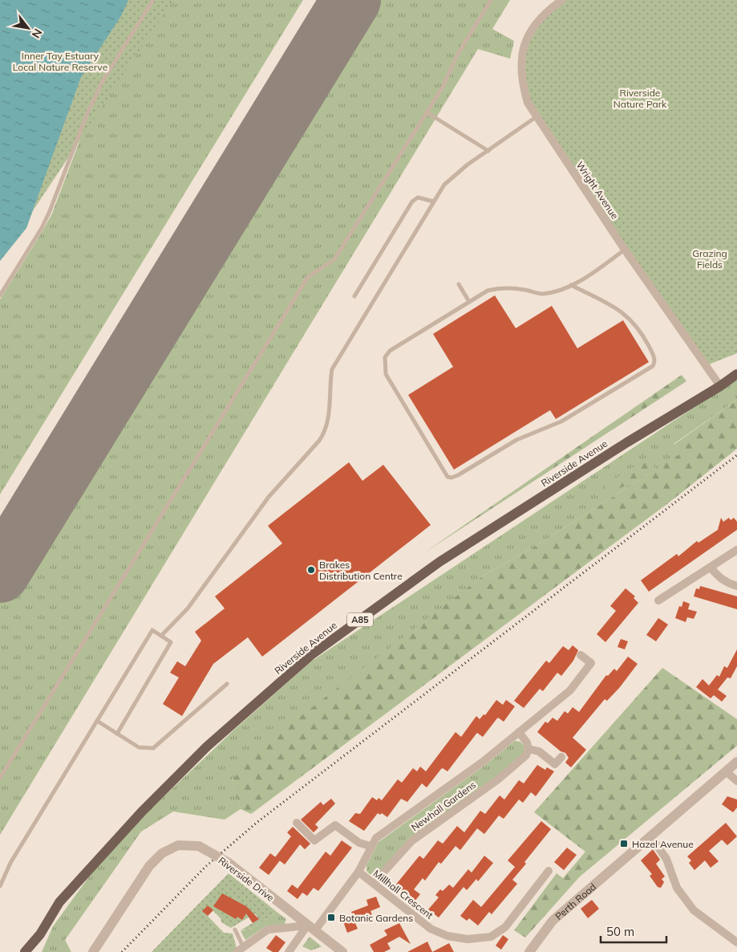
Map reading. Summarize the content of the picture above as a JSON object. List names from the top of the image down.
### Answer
{
  "streets": {
    "main road": ["Riverside Avenue", "A85"],
    "street": [
      "Wright Avenue",
      "Newhall Gardens",
      "Riverside Drive",
      "Millhall Crescent",
      "Perth Road"
    ]
  },
  "crossings": [
    ["Wright Avenue", "Riverside Avenue"],
    ["Newhall Gardens", "Riverside Drive"],
    ["Newhall Gardens", "Millhall Crescent"]
  ],
  "parks": ["Inner Tay Estuary Local Nature Reserve", "Riverside Nature Park", "Grazing Fields"],
  "places": {
    "other": ["Brakes Distribution Centre"],
    "transit": ["Hazel Avenue", "Botanic Gardens"]
  },
  "scale_bar": "50 m",
  "north": "bottom right"
}
